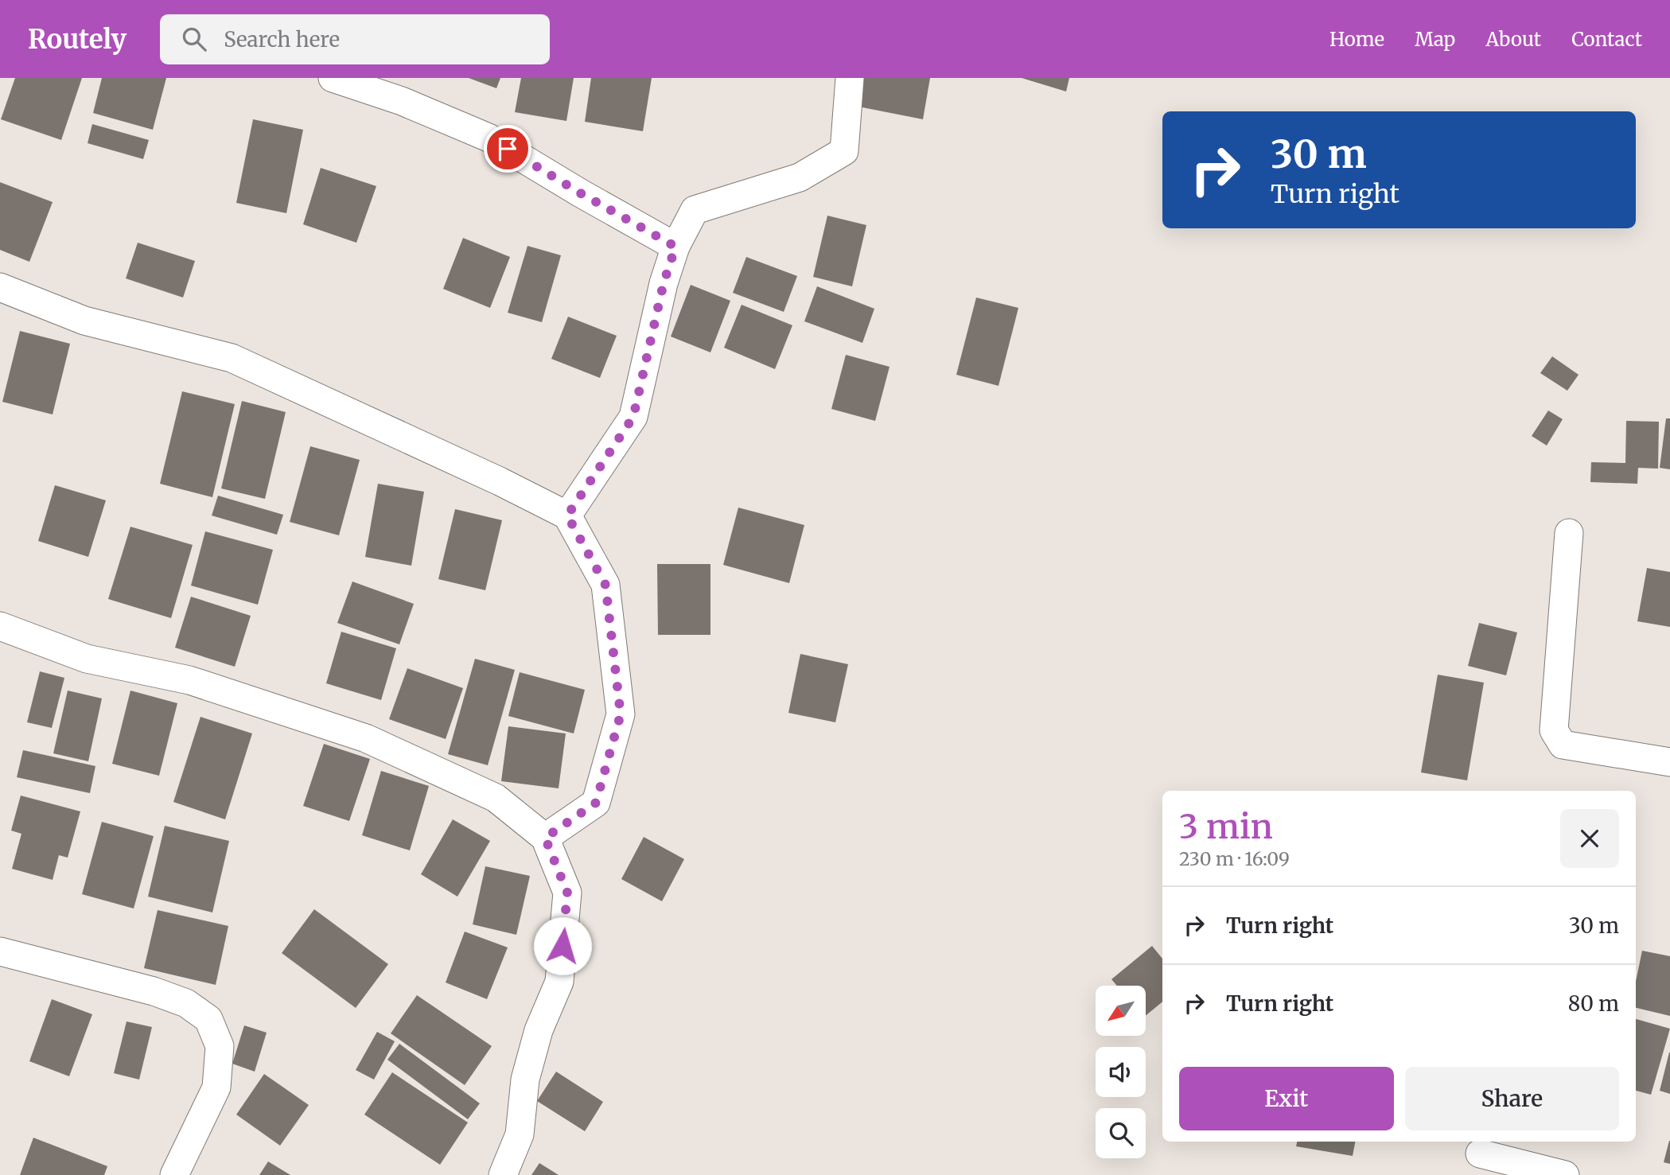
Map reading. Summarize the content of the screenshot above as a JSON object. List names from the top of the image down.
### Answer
{
  "north": "bottom left",
  "page": {
    "header": "Routely",
    "search": "Search here",
    "nav": [
      "Home",
      "Map",
      "About",
      "Contact"
    ],
    "turn": ["30 m", "Turn right"],
    "heading": ["3 min", "230 m · 16:09"],
    "list": [
      {
        "name": "Turn right",
        "value": "30 m"
      },
      {
        "name": "Turn right",
        "value": "80 m"
      }
    ],
    "buttons": ["Exit", "Share"]
  }
}
